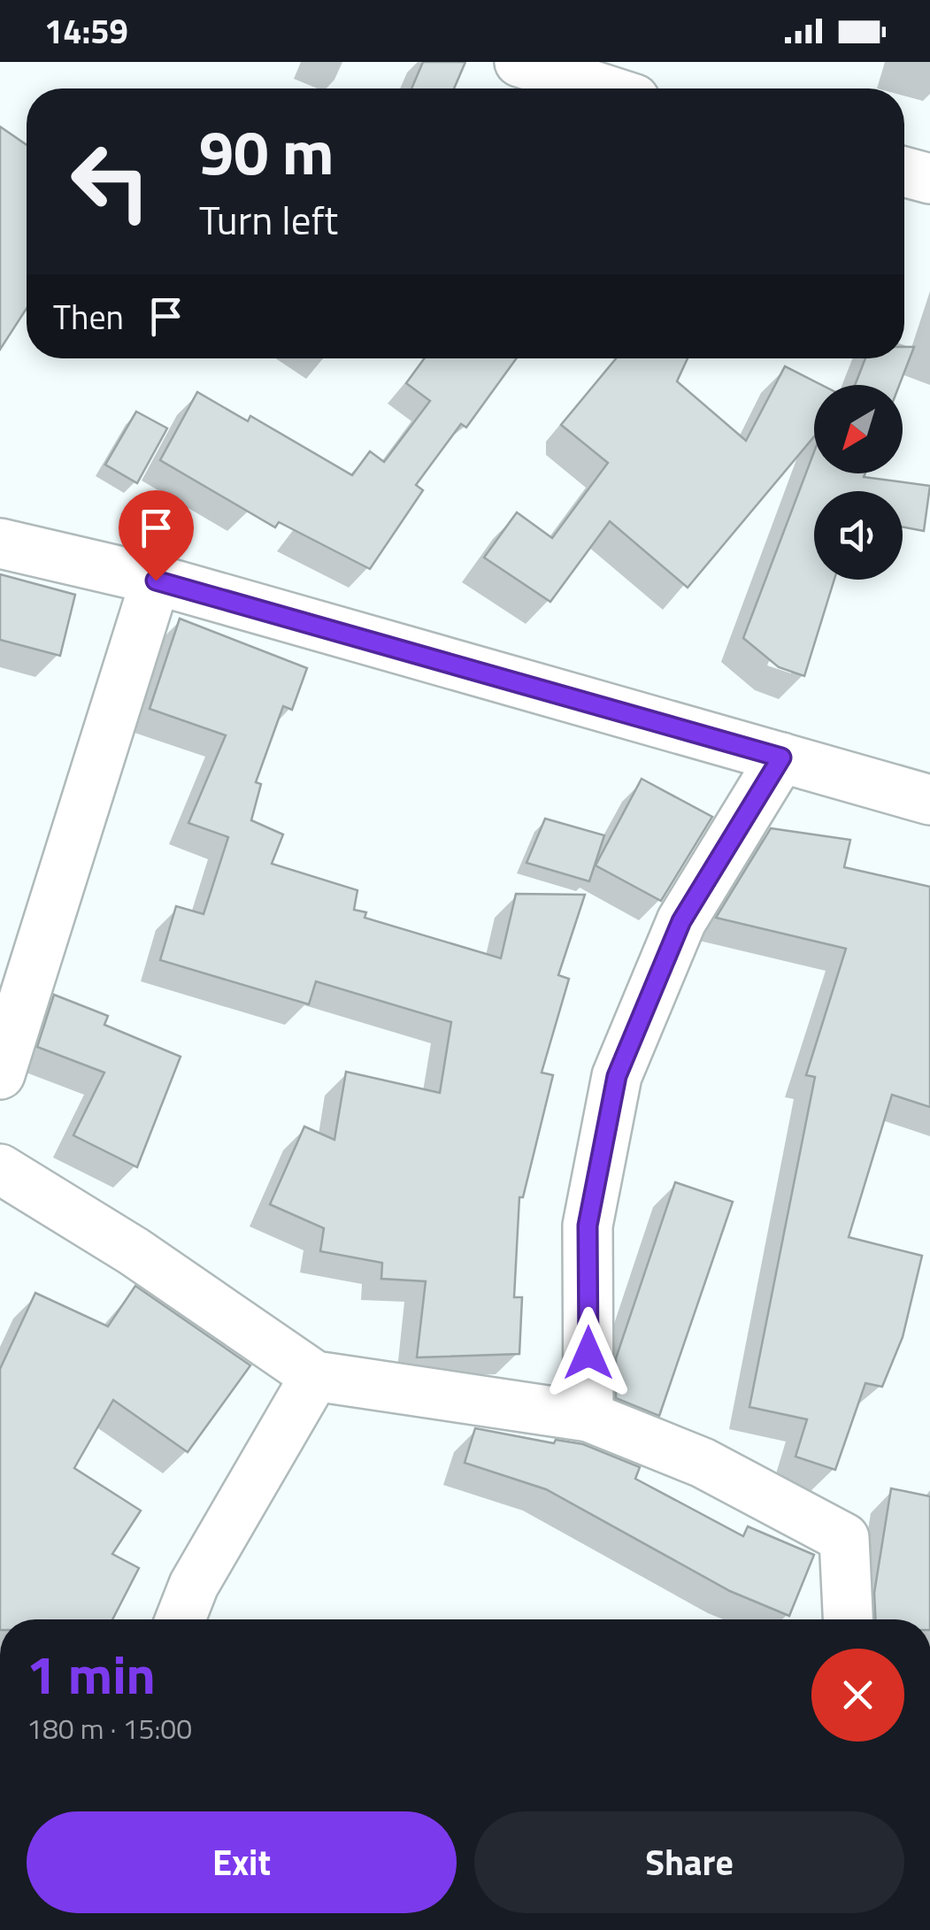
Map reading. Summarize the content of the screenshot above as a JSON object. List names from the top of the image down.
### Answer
{
  "north": "bottom left",
  "page": {
    "status": "14:59",
    "turn": ["90 m", "Turn left"],
    "then": "Then",
    "heading": ["1 min", "180 m · 15:00"],
    "buttons": ["Exit", "Share"]
  }
}
